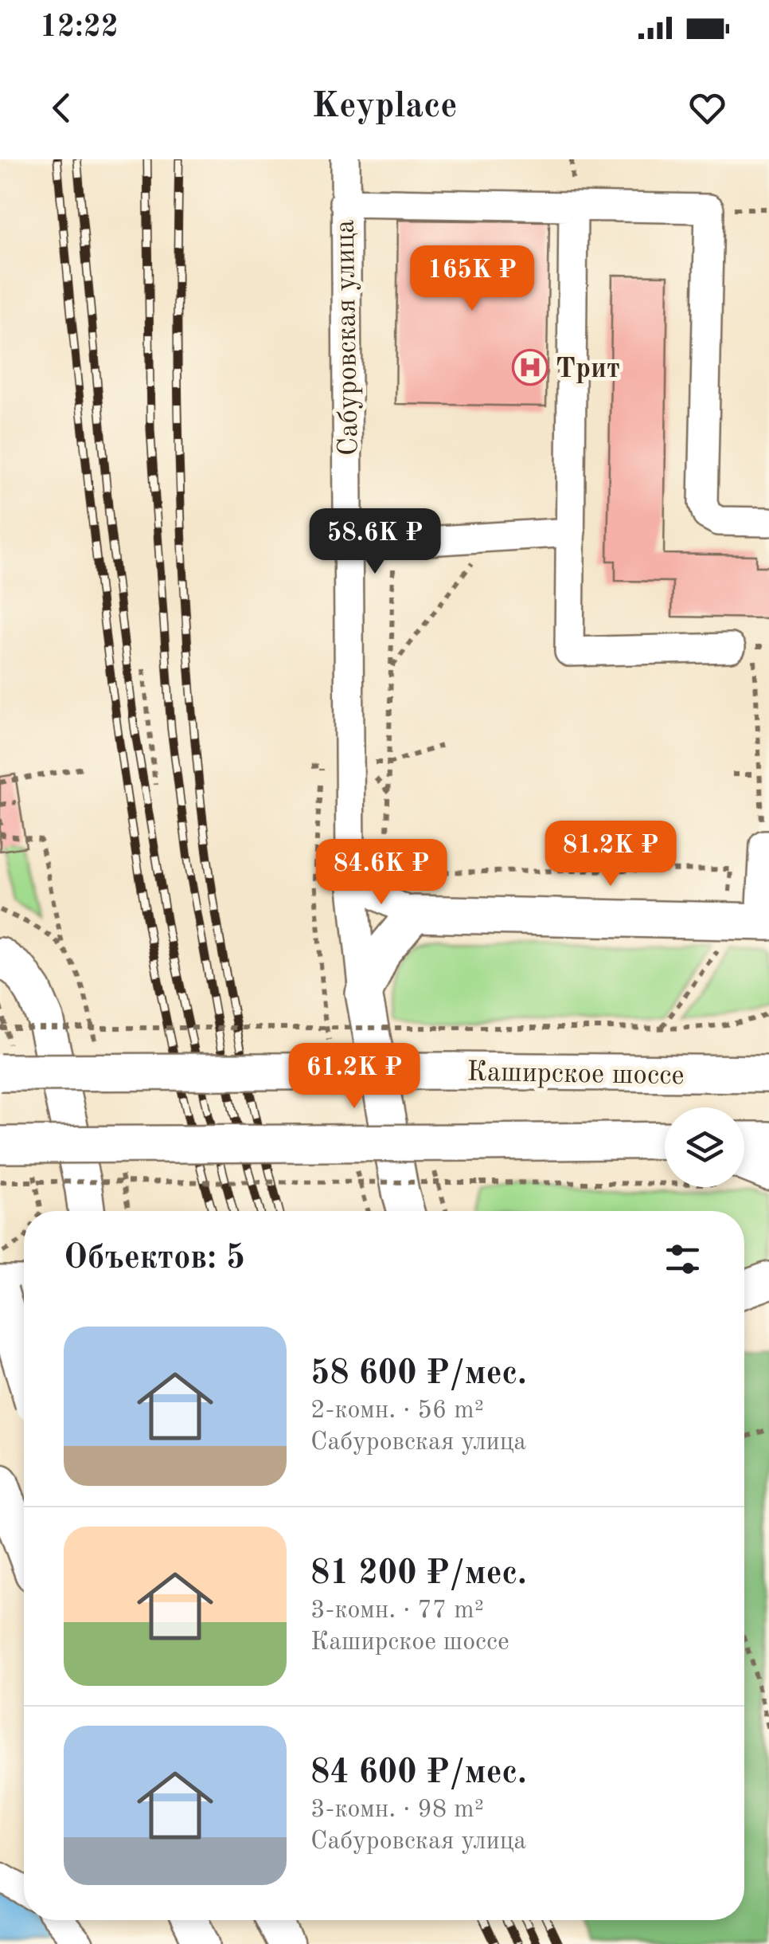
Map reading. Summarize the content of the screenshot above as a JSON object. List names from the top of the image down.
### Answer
{
  "streets": {
    "main road": ["Каширское шоссе"],
    "street": ["Сабуровская улица"]
  },
  "places": {
    "hospital": ["Трит"]
  },
  "page": {
    "status": "12:22",
    "header": "Keyplace",
    "price": [
      "165K ₽",
      "58.6K ₽",
      "81.2K ₽",
      "84.6K ₽",
      "61.2K ₽"
    ],
    "heading": "Объектов: 5",
    "list": [
      {
        "name": "58 600 ₽/мес.",
        "note": "2-комн. · 56 m² · Сабуровская улица"
      },
      {
        "name": "81 200 ₽/мес.",
        "note": "3-комн. · 77 m² · Каширское шоссе"
      },
      {
        "name": "84 600 ₽/мес.",
        "note": "3-комн. · 98 m² · Сабуровская улица"
      }
    ]
  }
}
